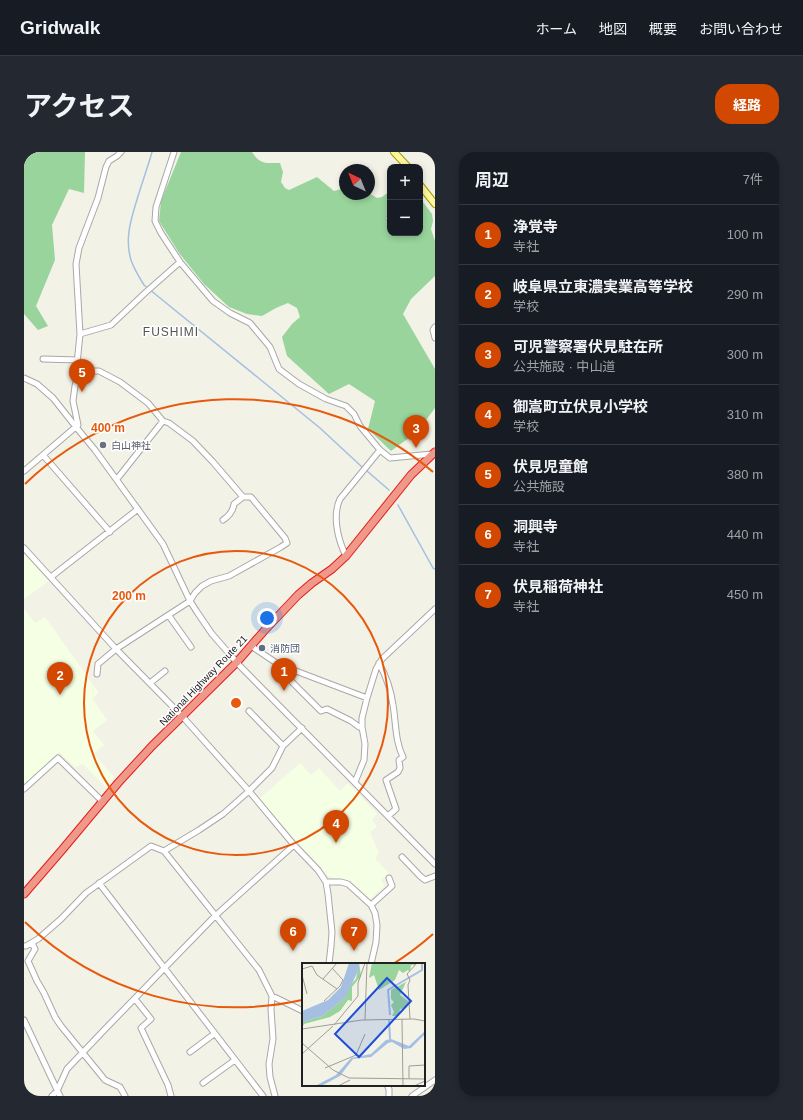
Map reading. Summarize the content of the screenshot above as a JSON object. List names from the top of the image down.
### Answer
{
  "streets": {
    "highway": ["National Highway Route 21"]
  },
  "districts": ["FUSHIMI"],
  "places": ["白山神社", "消防団"],
  "north": "top left",
  "page": {
    "header": "Gridwalk",
    "nav": [
      "ホーム",
      "地図",
      "概要",
      "お問い合わせ"
    ],
    "title": "アクセス",
    "buttons": "経路",
    "heading": ["周辺", "7件"],
    "map_buttons": ["+", "−"],
    "list": [
      {
        "mark": "1",
        "name": "浄覚寺",
        "note": "寺社",
        "value": "100 m"
      },
      {
        "mark": "2",
        "name": "岐阜県立東濃実業高等学校",
        "note": "学校",
        "value": "290 m"
      },
      {
        "mark": "3",
        "name": "可児警察署伏見駐在所",
        "note": "公共施設 · 中山道",
        "value": "300 m"
      },
      {
        "mark": "4",
        "name": "御嵩町立伏見小学校",
        "note": "学校",
        "value": "310 m"
      },
      {
        "mark": "5",
        "name": "伏見児童館",
        "note": "公共施設",
        "value": "380 m"
      },
      {
        "mark": "6",
        "name": "洞興寺",
        "note": "寺社",
        "value": "440 m"
      },
      {
        "mark": "7",
        "name": "伏見稲荷神社",
        "note": "寺社",
        "value": "450 m"
      }
    ],
    "pins": [
      "5",
      "3",
      "1",
      "2",
      "4",
      "6",
      "7"
    ]
  },
  "rings": ["400 m", "200 m"]
}
